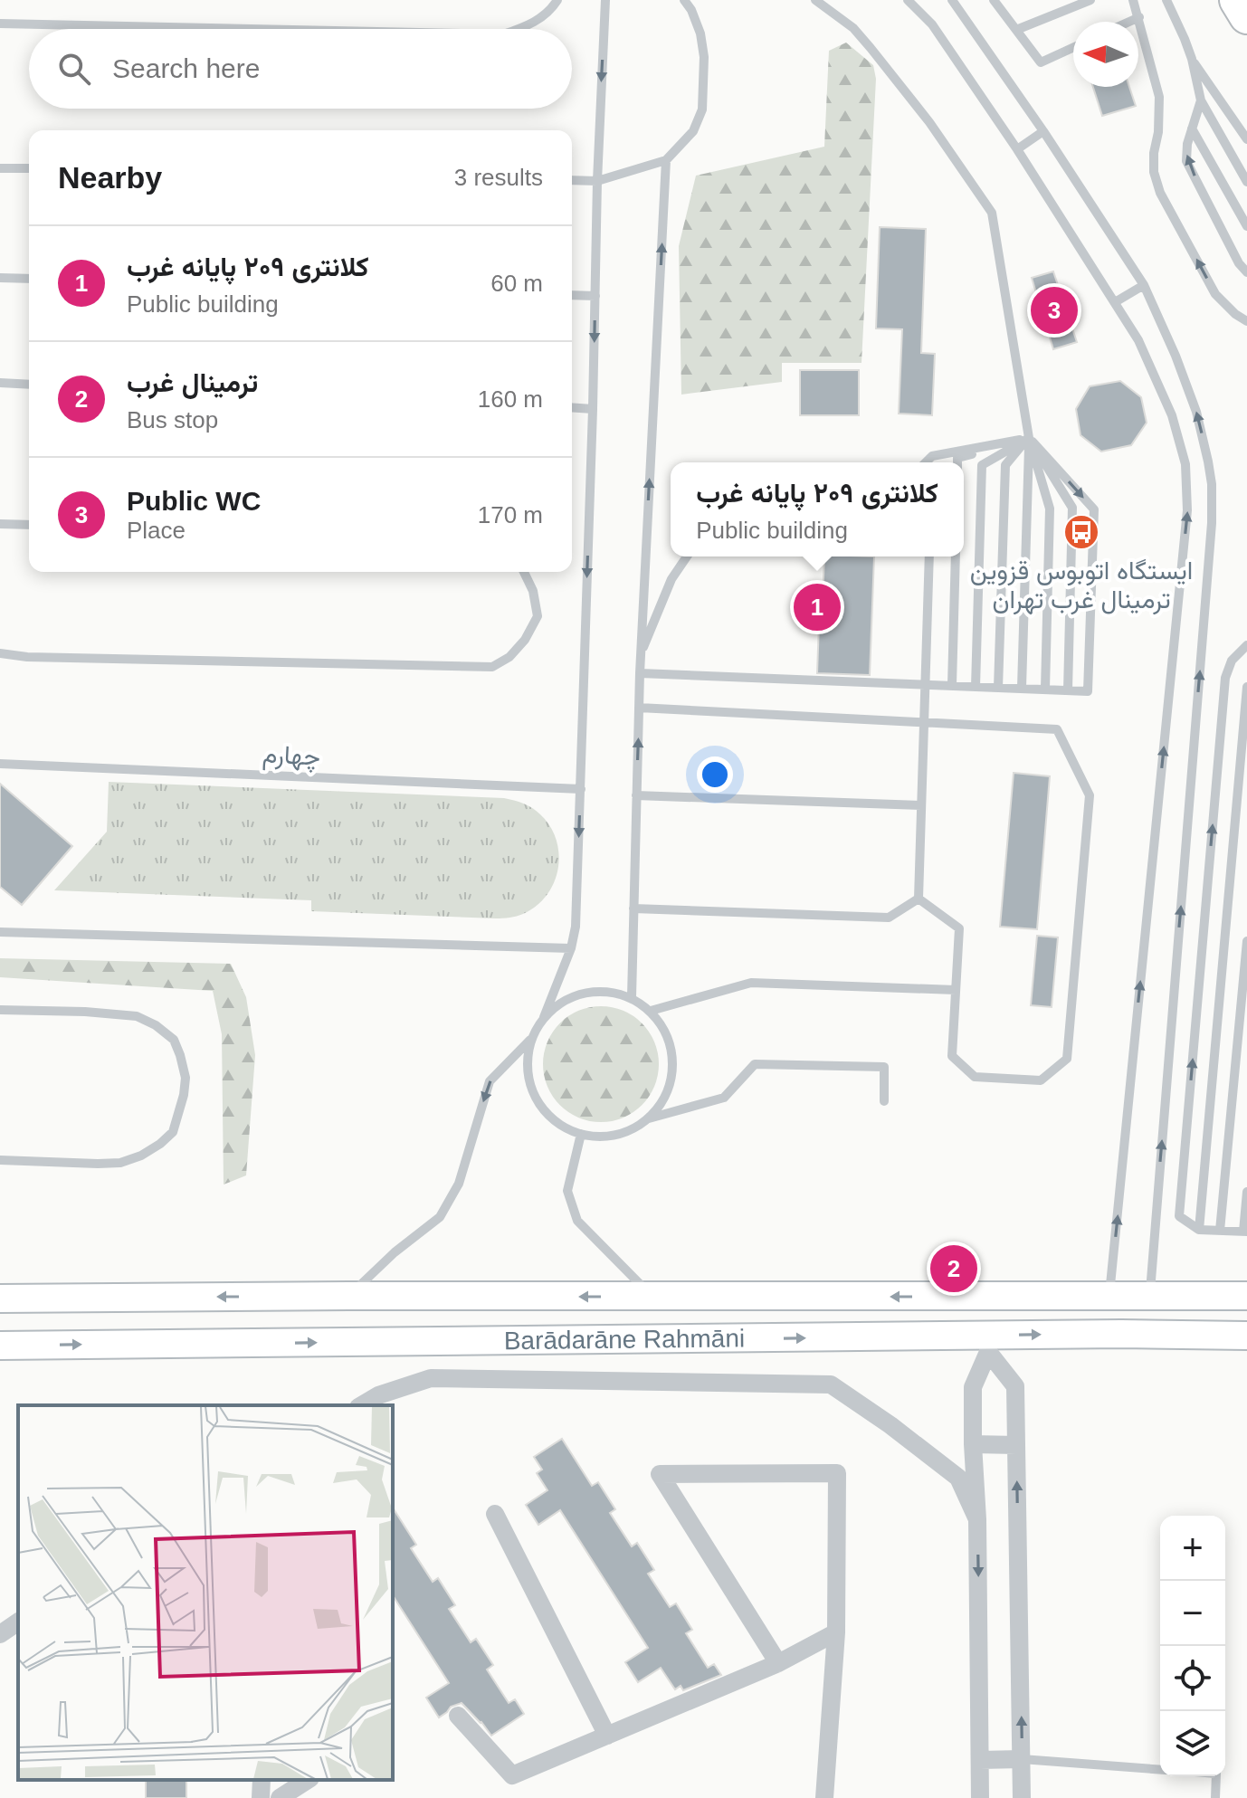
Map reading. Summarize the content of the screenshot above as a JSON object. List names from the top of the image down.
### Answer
{
  "streets": {
    "main road": ["Barādarāne Rahmāni"],
    "lane": ["چهارم"]
  },
  "places": {
    "bus stop": ["ایستگاه اتوبوس قزوین ترمینال غرب تهران"]
  },
  "north": "left",
  "page": {
    "search": "Search here",
    "heading": ["Nearby", "3 results"],
    "list": [
      {
        "mark": "1",
        "name": "کلانتری ۲۰۹ پایانه غرب",
        "note": "Public building",
        "value": "60 m"
      },
      {
        "mark": "2",
        "name": "ترمینال غرب",
        "note": "Bus stop",
        "value": "160 m"
      },
      {
        "mark": "3",
        "name": "Public WC",
        "note": "Place",
        "value": "170 m"
      }
    ],
    "pins": ["3", "1", "2"],
    "popup": ["کلانتری ۲۰۹ پایانه غرب", "Public building"],
    "map_buttons": ["+", "−"]
  }
}
